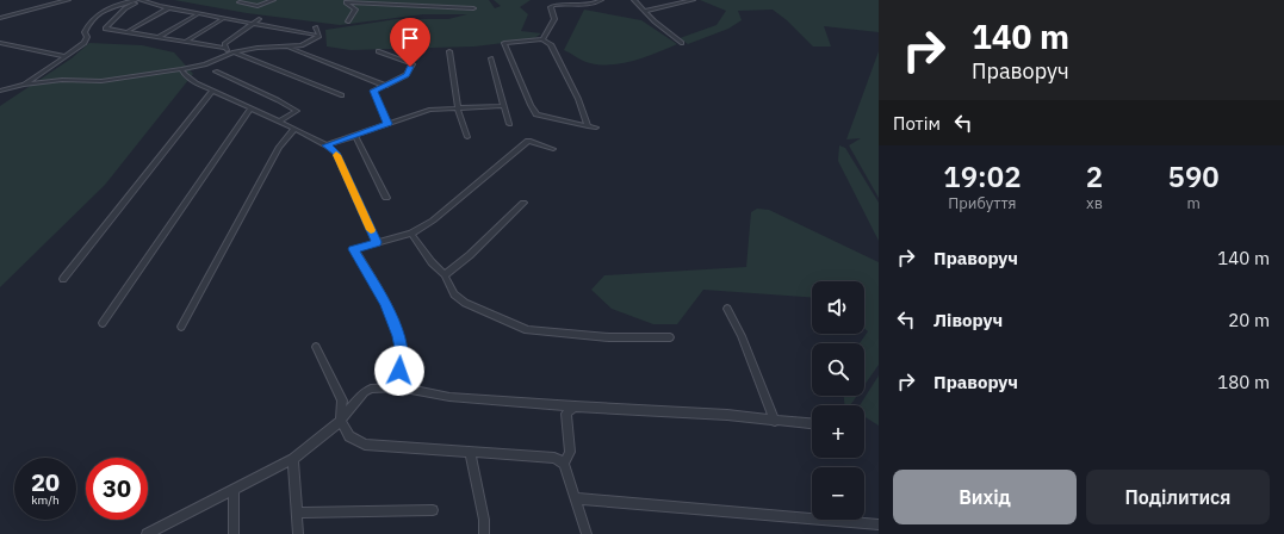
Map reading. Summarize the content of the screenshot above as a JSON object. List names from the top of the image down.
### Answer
{
  "page": {
    "turn": ["140 m", "Праворуч"],
    "then": "Потім",
    "eta": [
      "19:02",
      "Прибуття",
      "2",
      "хв",
      "590",
      "m"
    ],
    "list": [
      {
        "name": "Праворуч",
        "value": "140 m"
      },
      {
        "name": "Ліворуч",
        "value": "20 m"
      },
      {
        "name": "Праворуч",
        "value": "180 m"
      }
    ],
    "map_buttons": ["+", "−"],
    "speed": "20 km/h",
    "limit": "30",
    "buttons": ["Вихід", "Поділитися"]
  }
}
